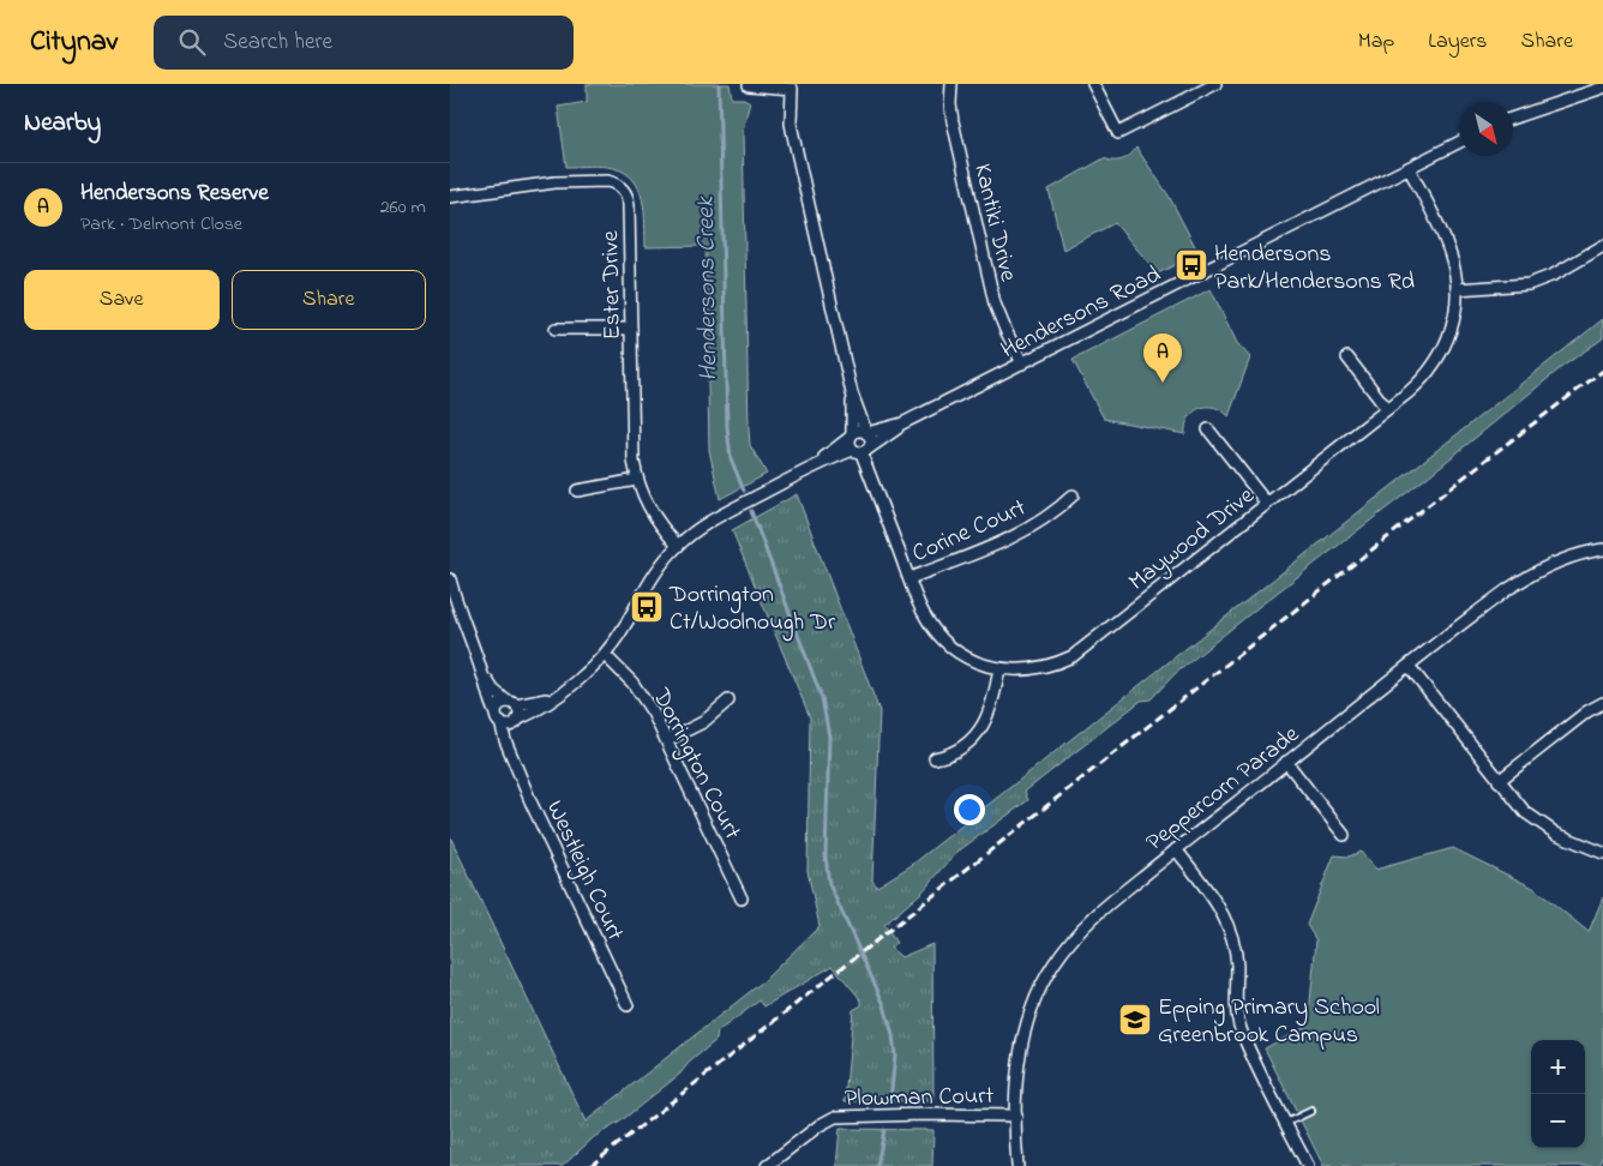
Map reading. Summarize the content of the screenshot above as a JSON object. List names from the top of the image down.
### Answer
{
  "streets": {
    "street": [
      "Kantiki Drive",
      "Ester Drive",
      "Hendersons Road",
      "Corine Court",
      "Maywood Drive",
      "Dorrington Court",
      "Peppercorn Parade",
      "Westleigh Court",
      "Plowman Court"
    ]
  },
  "crossings": [
    ["Kantiki Drive", "Hendersons Road"],
    ["Hendersons Road", "Maywood Drive"],
    ["Corine Court", "Maywood Drive"],
    ["Peppercorn Parade", "Plowman Court"]
  ],
  "water": ["Hendersons Creek"],
  "places": {
    "bus stop": ["Hendersons Park/Hendersons Rd", "Dorrington Ct/Woolnough Dr"],
    "school or university": ["Epping Primary School Greenbrook Campus"]
  },
  "north": "bottom right",
  "page": {
    "header": "Citynav",
    "search": "Search here",
    "nav": ["Map", "Layers", "Share"],
    "heading": "Nearby",
    "list": [
      {
        "mark": "A",
        "name": "Hendersons Reserve",
        "note": "Park · Delmont Close",
        "value": "260 m"
      }
    ],
    "buttons": ["Save", "Share"],
    "pins": "A",
    "map_buttons": ["+", "−"]
  }
}
